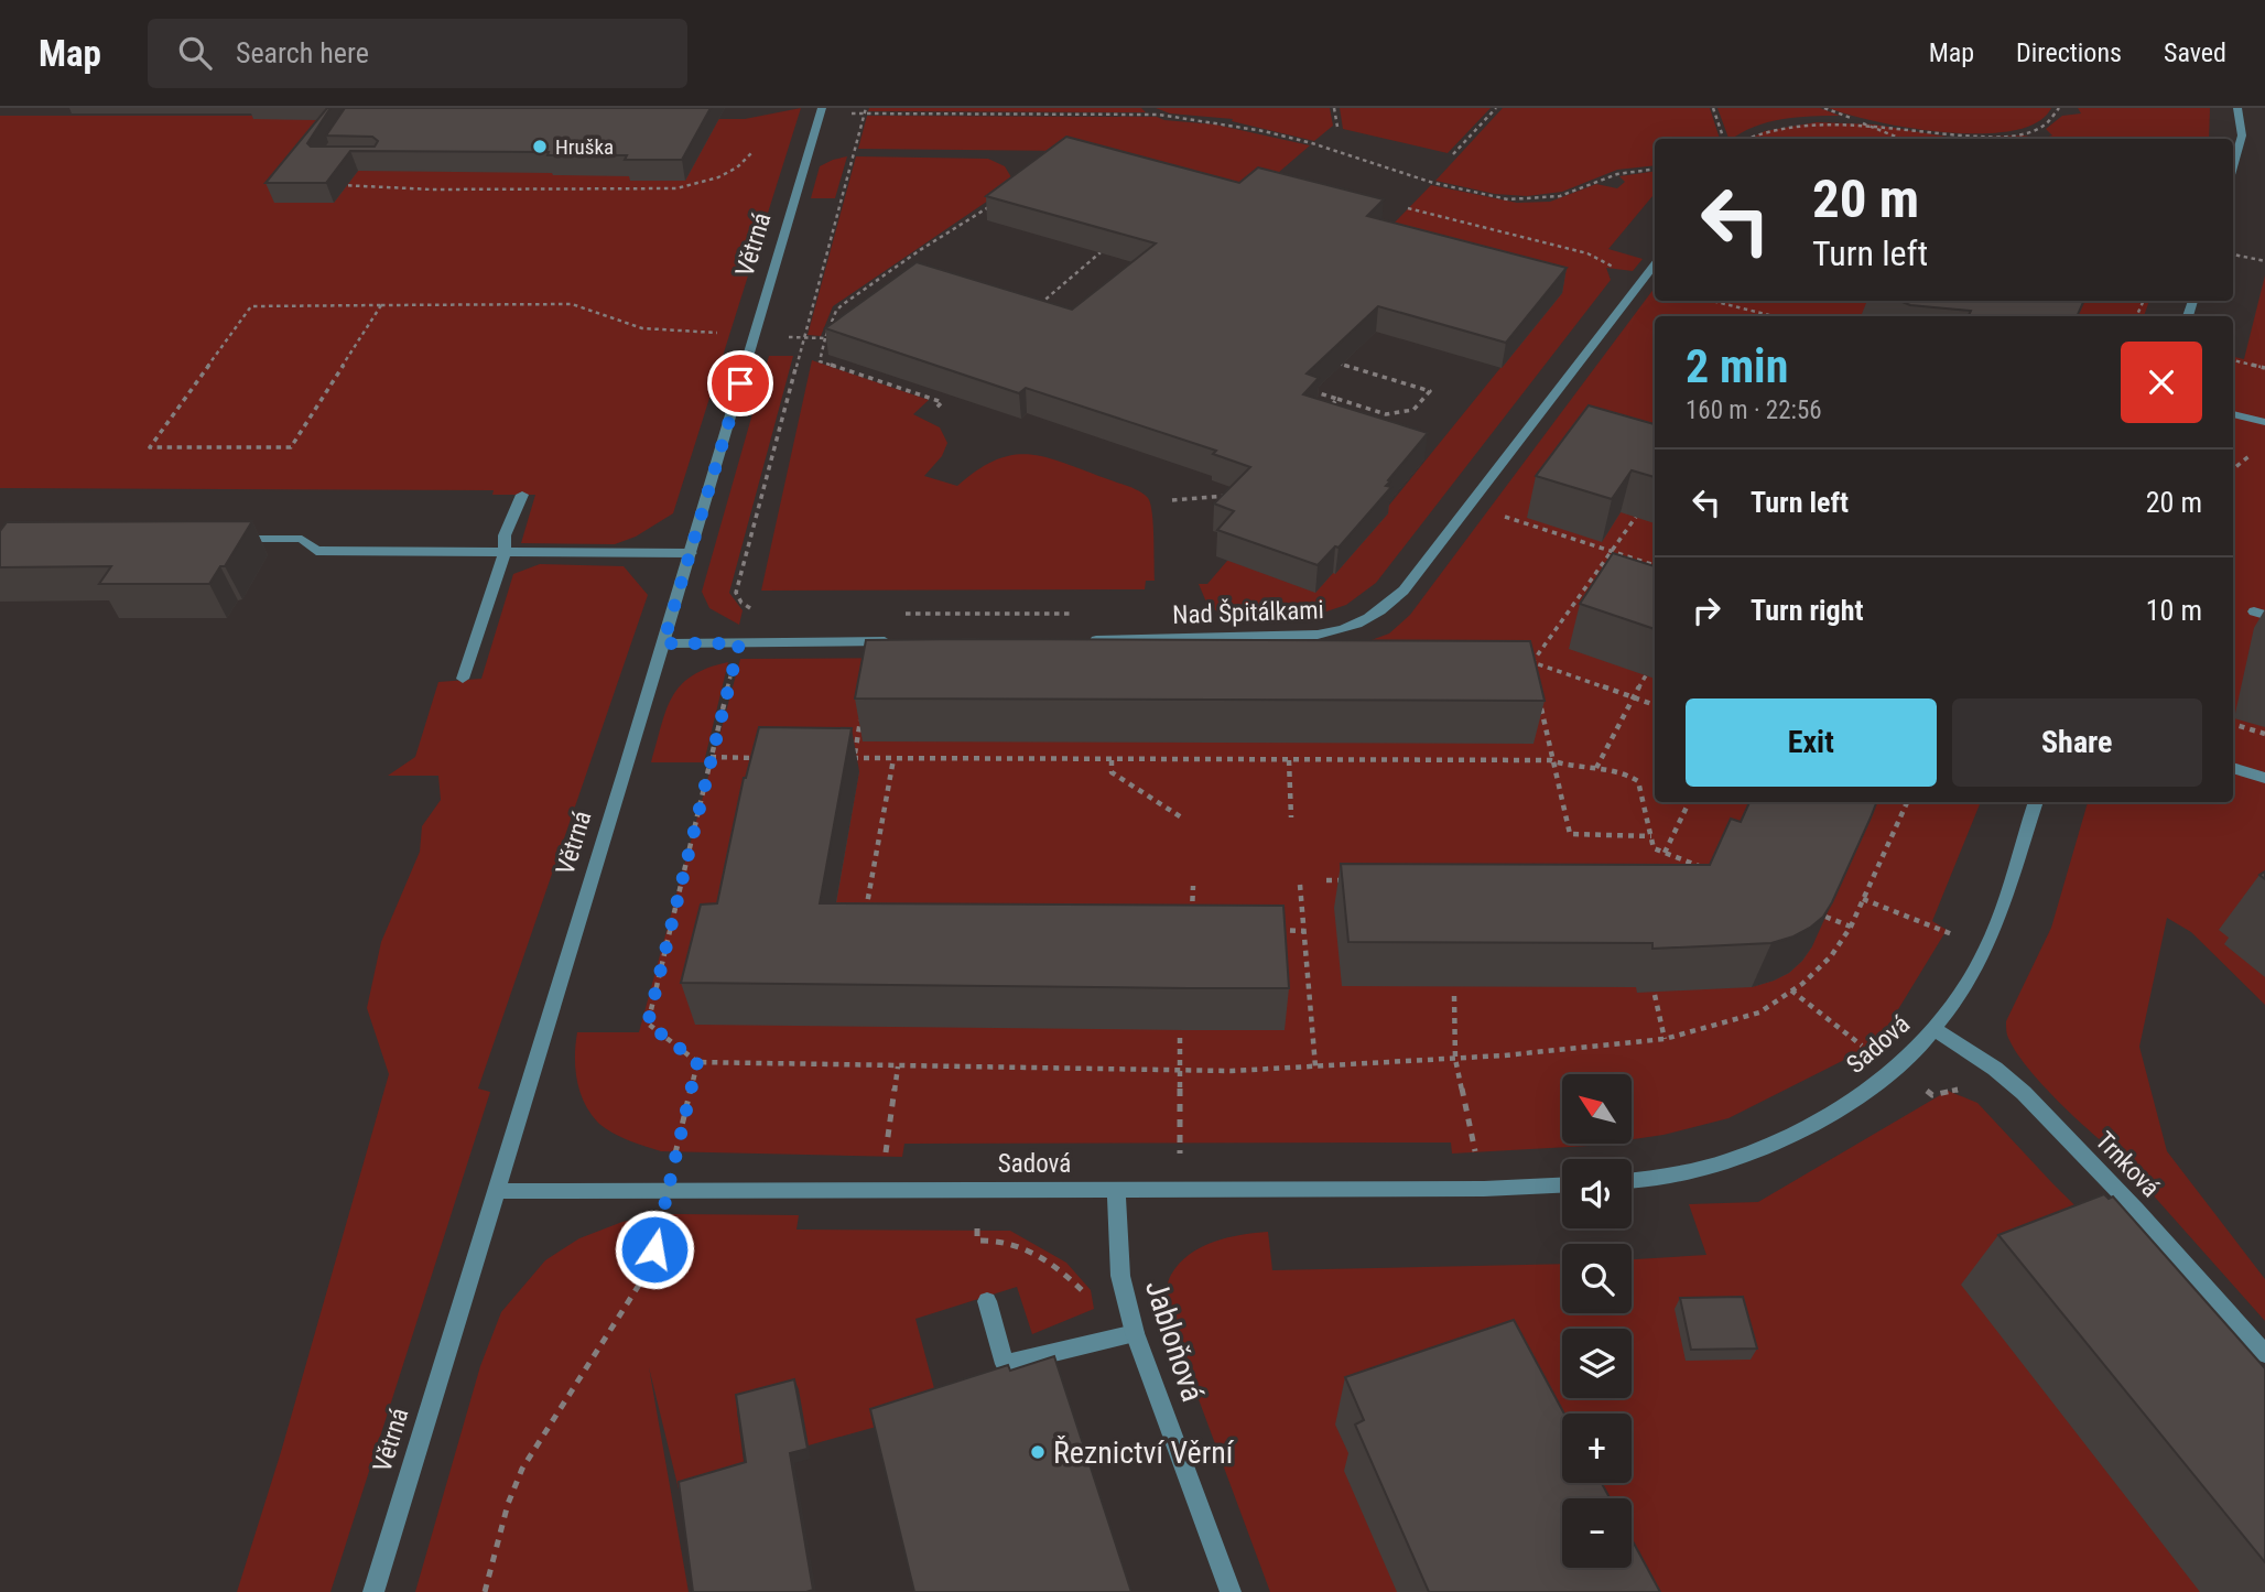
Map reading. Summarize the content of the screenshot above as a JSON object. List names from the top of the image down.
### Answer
{
  "streets": {
    "street": [
      "Větrná",
      "Nad Špitálkami",
      "Sadová",
      "Trnková",
      "Jabloňová"
    ]
  },
  "crossings": [
    ["Větrná", "Sadová"],
    ["Sadová", "Trnková"],
    ["Sadová", "Jabloňová"]
  ],
  "places": ["Hruška", "Řeznictví Věrní"],
  "north": "top left",
  "page": {
    "header": "Map",
    "search": "Search here",
    "nav": ["Map", "Directions", "Saved"],
    "turn": ["20 m", "Turn left"],
    "heading": ["2 min", "160 m · 22:56"],
    "list": [
      {
        "name": "Turn left",
        "value": "20 m"
      },
      {
        "name": "Turn right",
        "value": "10 m"
      }
    ],
    "buttons": ["Exit", "Share"],
    "map_buttons": ["+", "−"]
  }
}
